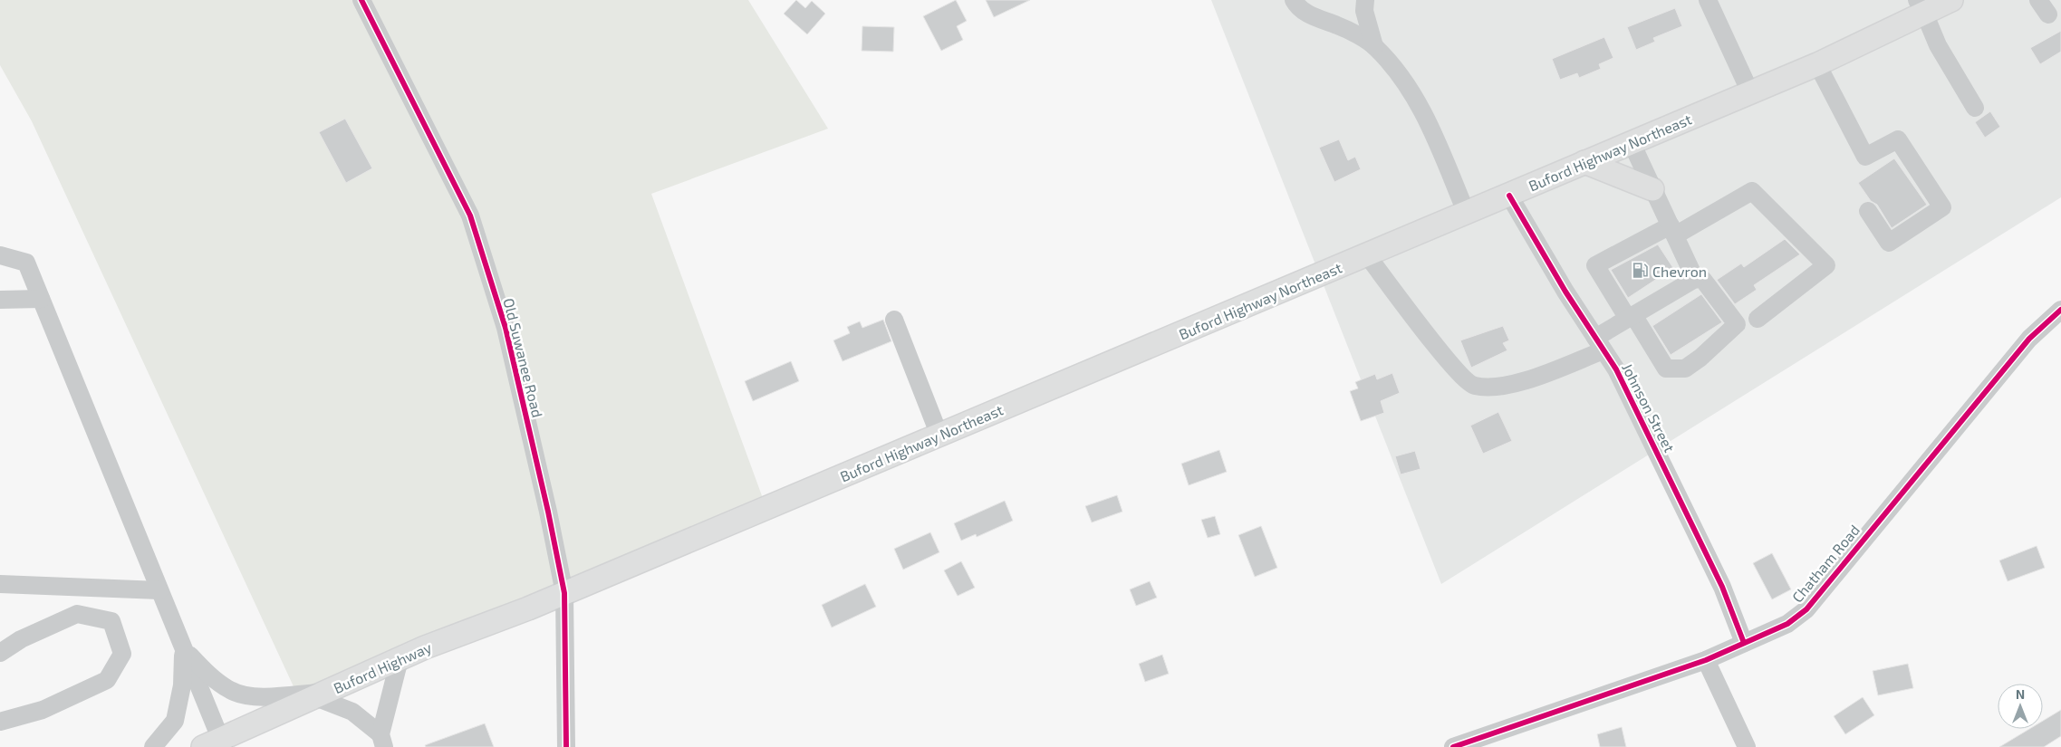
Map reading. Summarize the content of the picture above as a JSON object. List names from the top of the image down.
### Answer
{
  "streets": {
    "main road": ["Buford Highway Northeast", "Buford Highway"],
    "street": ["Old Suwanee Road", "Johnson Street", "Chatham Road"]
  },
  "crossings": [
    ["Buford Highway Northeast", "Old Suwanee Road"],
    ["Buford Highway Northeast", "Johnson Street"],
    ["Buford Highway Northeast", "Buford Highway"],
    ["Old Suwanee Road", "Buford Highway"],
    ["Johnson Street", "Chatham Road"]
  ],
  "places": {
    "fuel station": ["Chevron"]
  },
  "north": "top"
}
